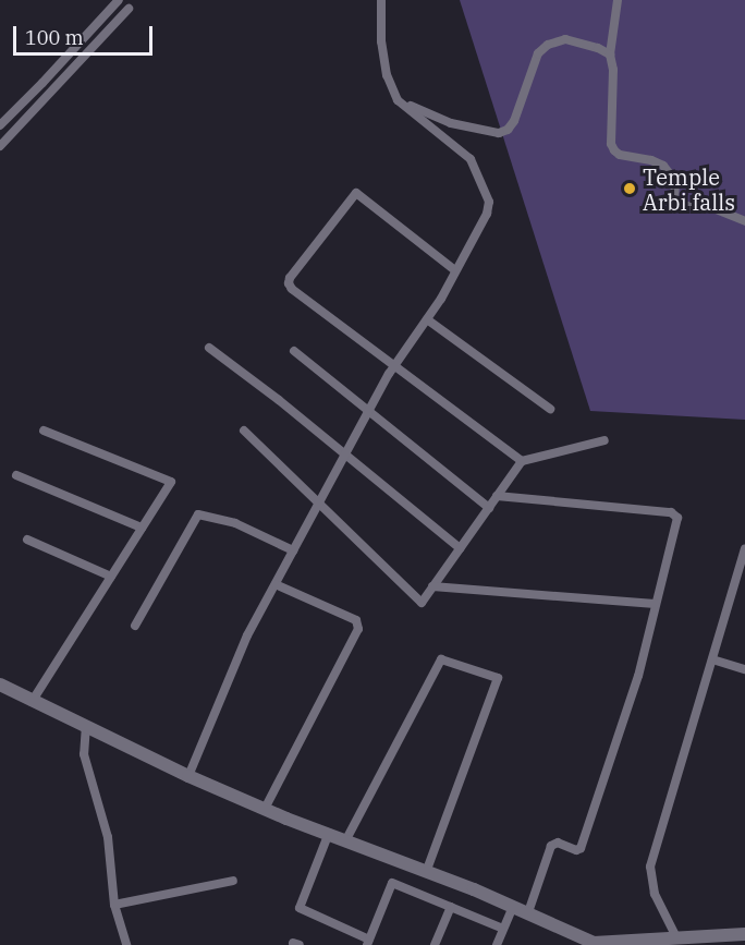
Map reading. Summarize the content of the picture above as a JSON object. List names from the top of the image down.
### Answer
{
  "places": ["Temple Arbi falls"],
  "scale_bar": "100 m"
}
